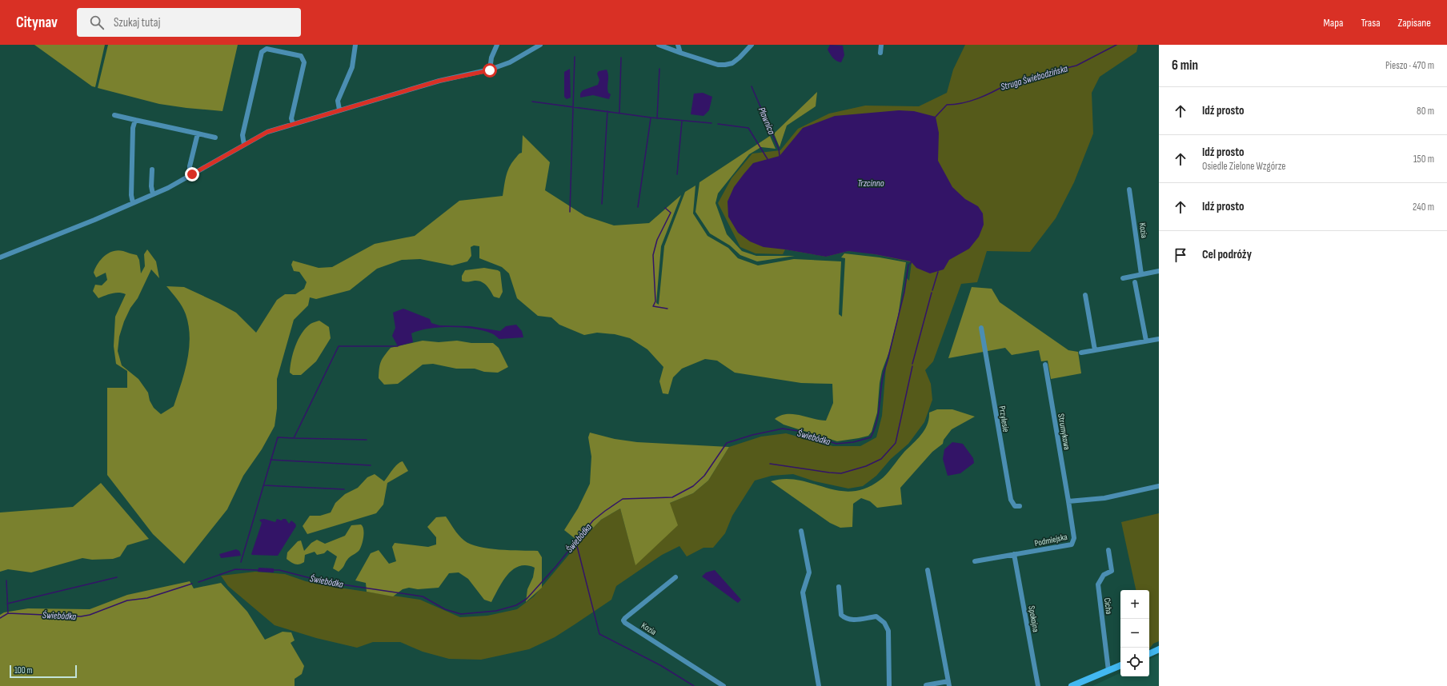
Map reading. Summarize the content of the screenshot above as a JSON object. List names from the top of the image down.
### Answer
{
  "streets": {
    "street": [
      "Kozia",
      "Przylesie",
      "Strumykowa",
      "Podmiejska",
      "Cicha",
      "Spokojna"
    ]
  },
  "crossings": [
    ["Strumykowa", "Podmiejska"],
    ["Podmiejska", "Spokojna"]
  ],
  "water": [
    "Struga Świebodzińska",
    "Pławnica",
    "Trzcinno",
    "Świebódka"
  ],
  "scale_bar": "100 m",
  "page": {
    "header": "Citynav",
    "search": "Szukaj tutaj",
    "nav": ["Mapa", "Trasa", "Zapisane"],
    "heading": ["6 min", "Pieszo · 470 m"],
    "list": [
      ["Idź prosto", "80 m"],
      ["Idź prosto", "Osiedle Zielone Wzgórze", "150 m"],
      ["Idź prosto", "240 m"],
      "Cel podróży"
    ],
    "map_buttons": ["+", "−"],
    "scale": "100 m"
  }
}
